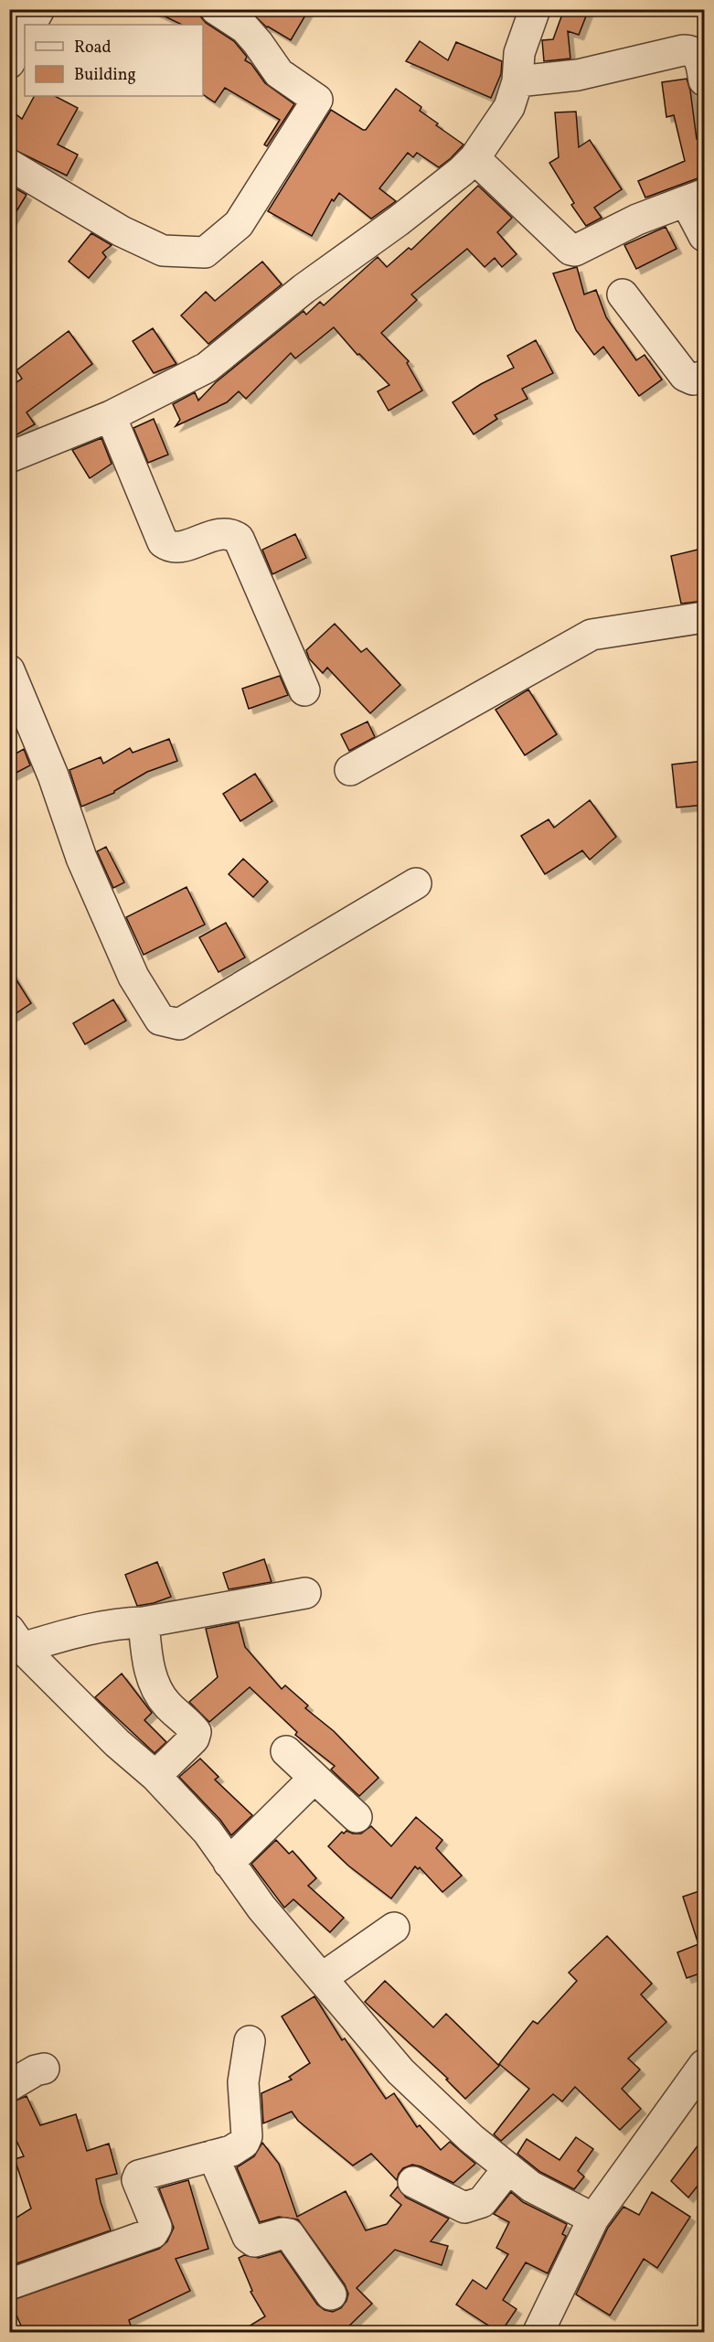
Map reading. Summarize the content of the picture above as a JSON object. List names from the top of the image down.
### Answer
{
  "legend": ["Road", "Building"]
}
